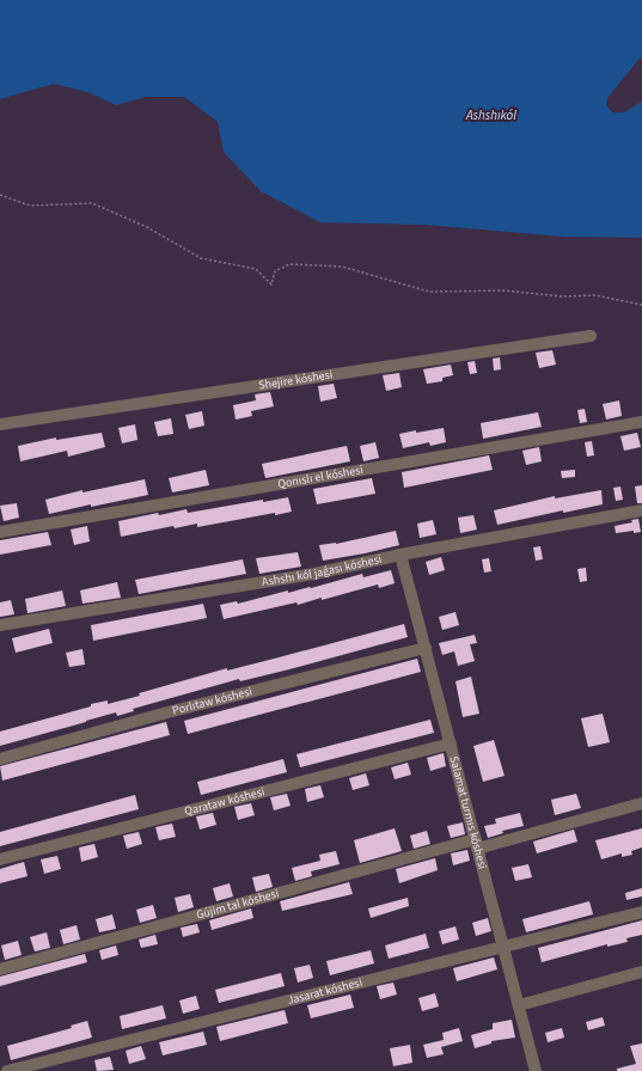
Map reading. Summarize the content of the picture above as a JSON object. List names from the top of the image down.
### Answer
{
  "streets": {
    "street": [
      "Shejire kóshesi",
      "Qonıslı el kóshesi",
      "Ashshı kól jaǵası kóshesi",
      "Porlıtaw kóshesi",
      "Qarataw kóshesi",
      "Salamat turmıs kóshesi",
      "Gújim tal kóshesi",
      "Jasarat kóshesi"
    ]
  },
  "crossings": [
    ["Ashshı kól jaǵası kóshesi", "Salamat turmıs kóshesi"],
    ["Porlıtaw kóshesi", "Salamat turmıs kóshesi"],
    ["Qarataw kóshesi", "Salamat turmıs kóshesi"],
    ["Salamat turmıs kóshesi", "Gújim tal kóshesi"],
    ["Salamat turmıs kóshesi", "Jasarat kóshesi"]
  ],
  "water": ["Ashshıkól"]
}
